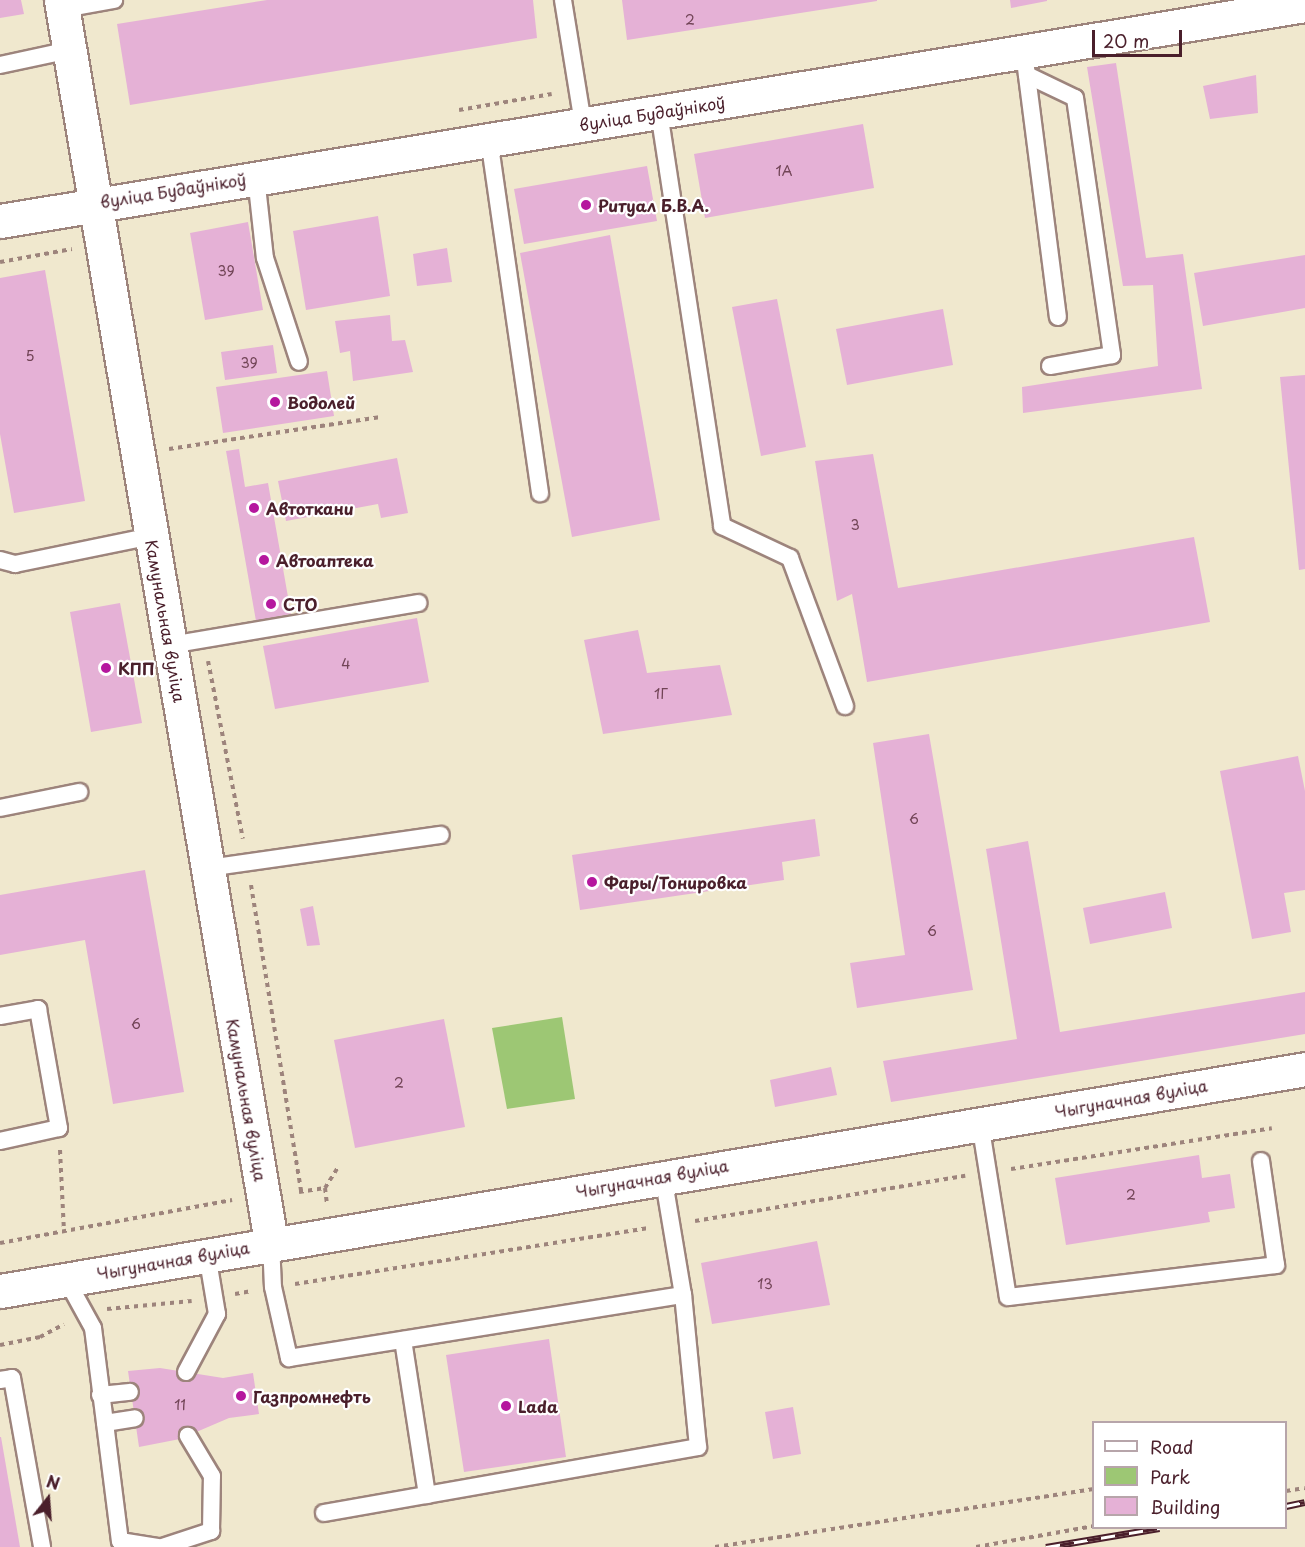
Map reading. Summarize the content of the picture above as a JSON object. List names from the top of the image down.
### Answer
{
  "streets": {
    "street": ["вуліца Будаўнікоў", "Камунальная вуліца", "Чыгуначная вуліца"]
  },
  "crossings": [
    ["вуліца Будаўнікоў", "Камунальная вуліца"],
    ["Камунальная вуліца", "Чыгуначная вуліца"]
  ],
  "places": [
    "Ритуал Б.В.А.",
    "Водолей",
    "Автоткани",
    "Автоаптека",
    "СТО",
    "КПП",
    "Фары/Тонировка",
    "Газпромнефть",
    "Lada"
  ],
  "house_numbers": [
    "2",
    "1А",
    "39",
    "5",
    "39",
    "3",
    "4",
    "1Г",
    "6",
    "6",
    "6",
    "2",
    "2",
    "13",
    "11"
  ],
  "legend": ["Road", "Park", "Building"],
  "scale_bar": "20 m",
  "north": "top"
}
